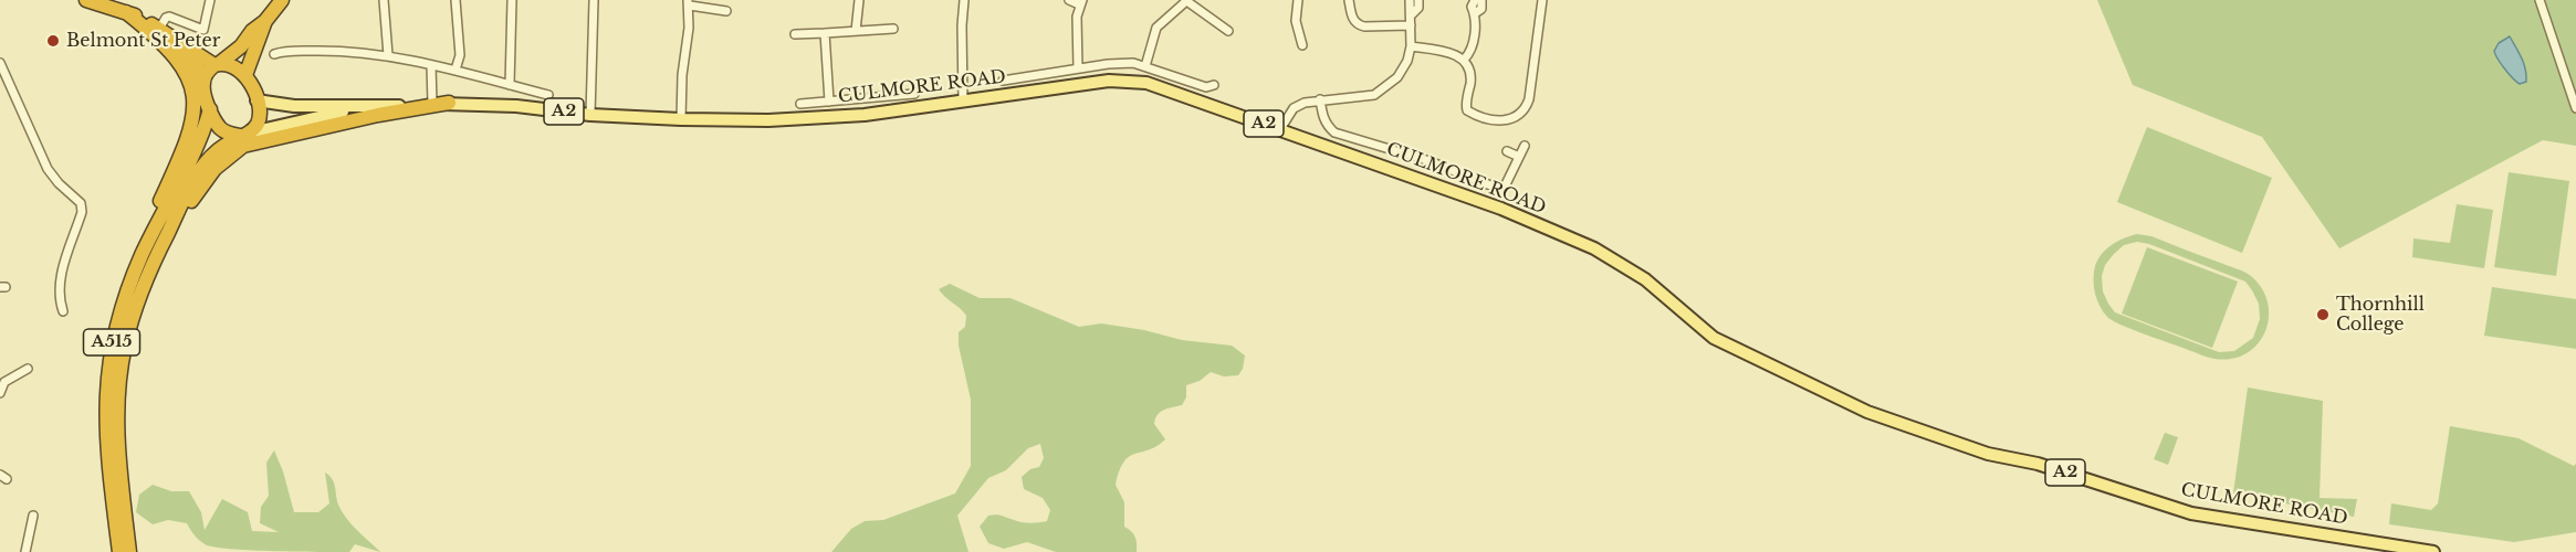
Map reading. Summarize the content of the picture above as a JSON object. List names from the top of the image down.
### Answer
{
  "streets": {
    "highway": ["A515"],
    "main road": ["CULMORE ROAD", "A2"]
  },
  "crossings": [
    ["CULMORE ROAD", "A515"]
  ],
  "places": ["Belmont St Peter", "Thornhill College"]
}
